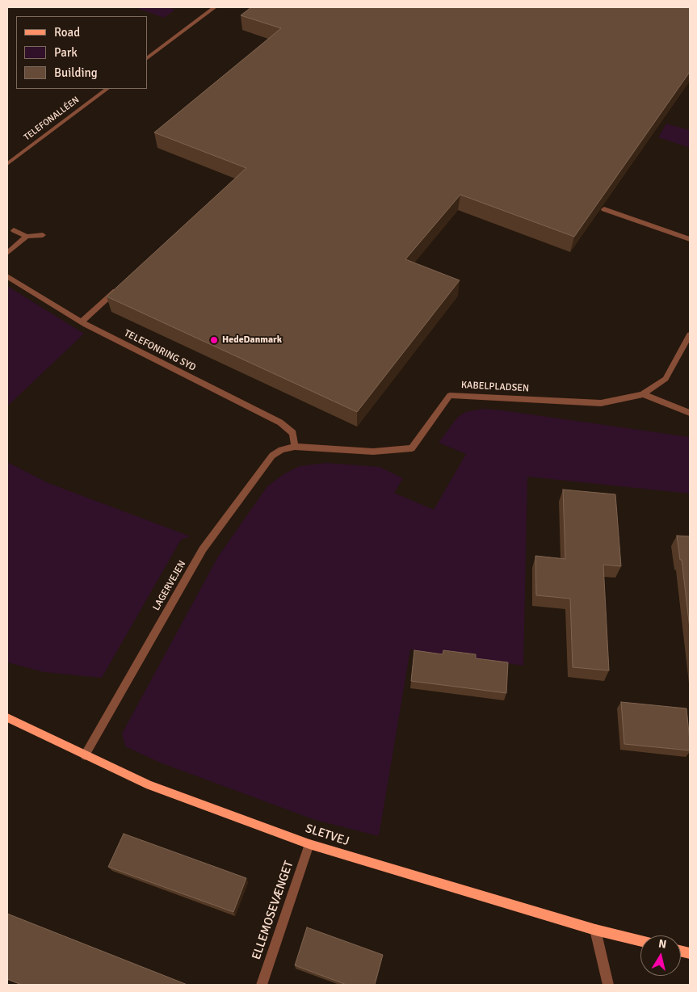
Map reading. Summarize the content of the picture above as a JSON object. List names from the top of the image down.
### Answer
{
  "streets": {
    "street": [
      "TELEFONALLÉEN",
      "TELEFONRING SYD",
      "KABELPLADSEN",
      "LAGERVEJEN",
      "SLETVEJ",
      "ELLEMOSEVÆNGET"
    ]
  },
  "crossings": [
    ["TELEFONRING SYD", "KABELPLADSEN"],
    ["TELEFONRING SYD", "LAGERVEJEN"],
    ["KABELPLADSEN", "LAGERVEJEN"],
    ["LAGERVEJEN", "SLETVEJ"],
    ["SLETVEJ", "ELLEMOSEVÆNGET"]
  ],
  "places": ["HedeDanmark"],
  "legend": ["Road", "Park", "Building"],
  "north": "top"
}
